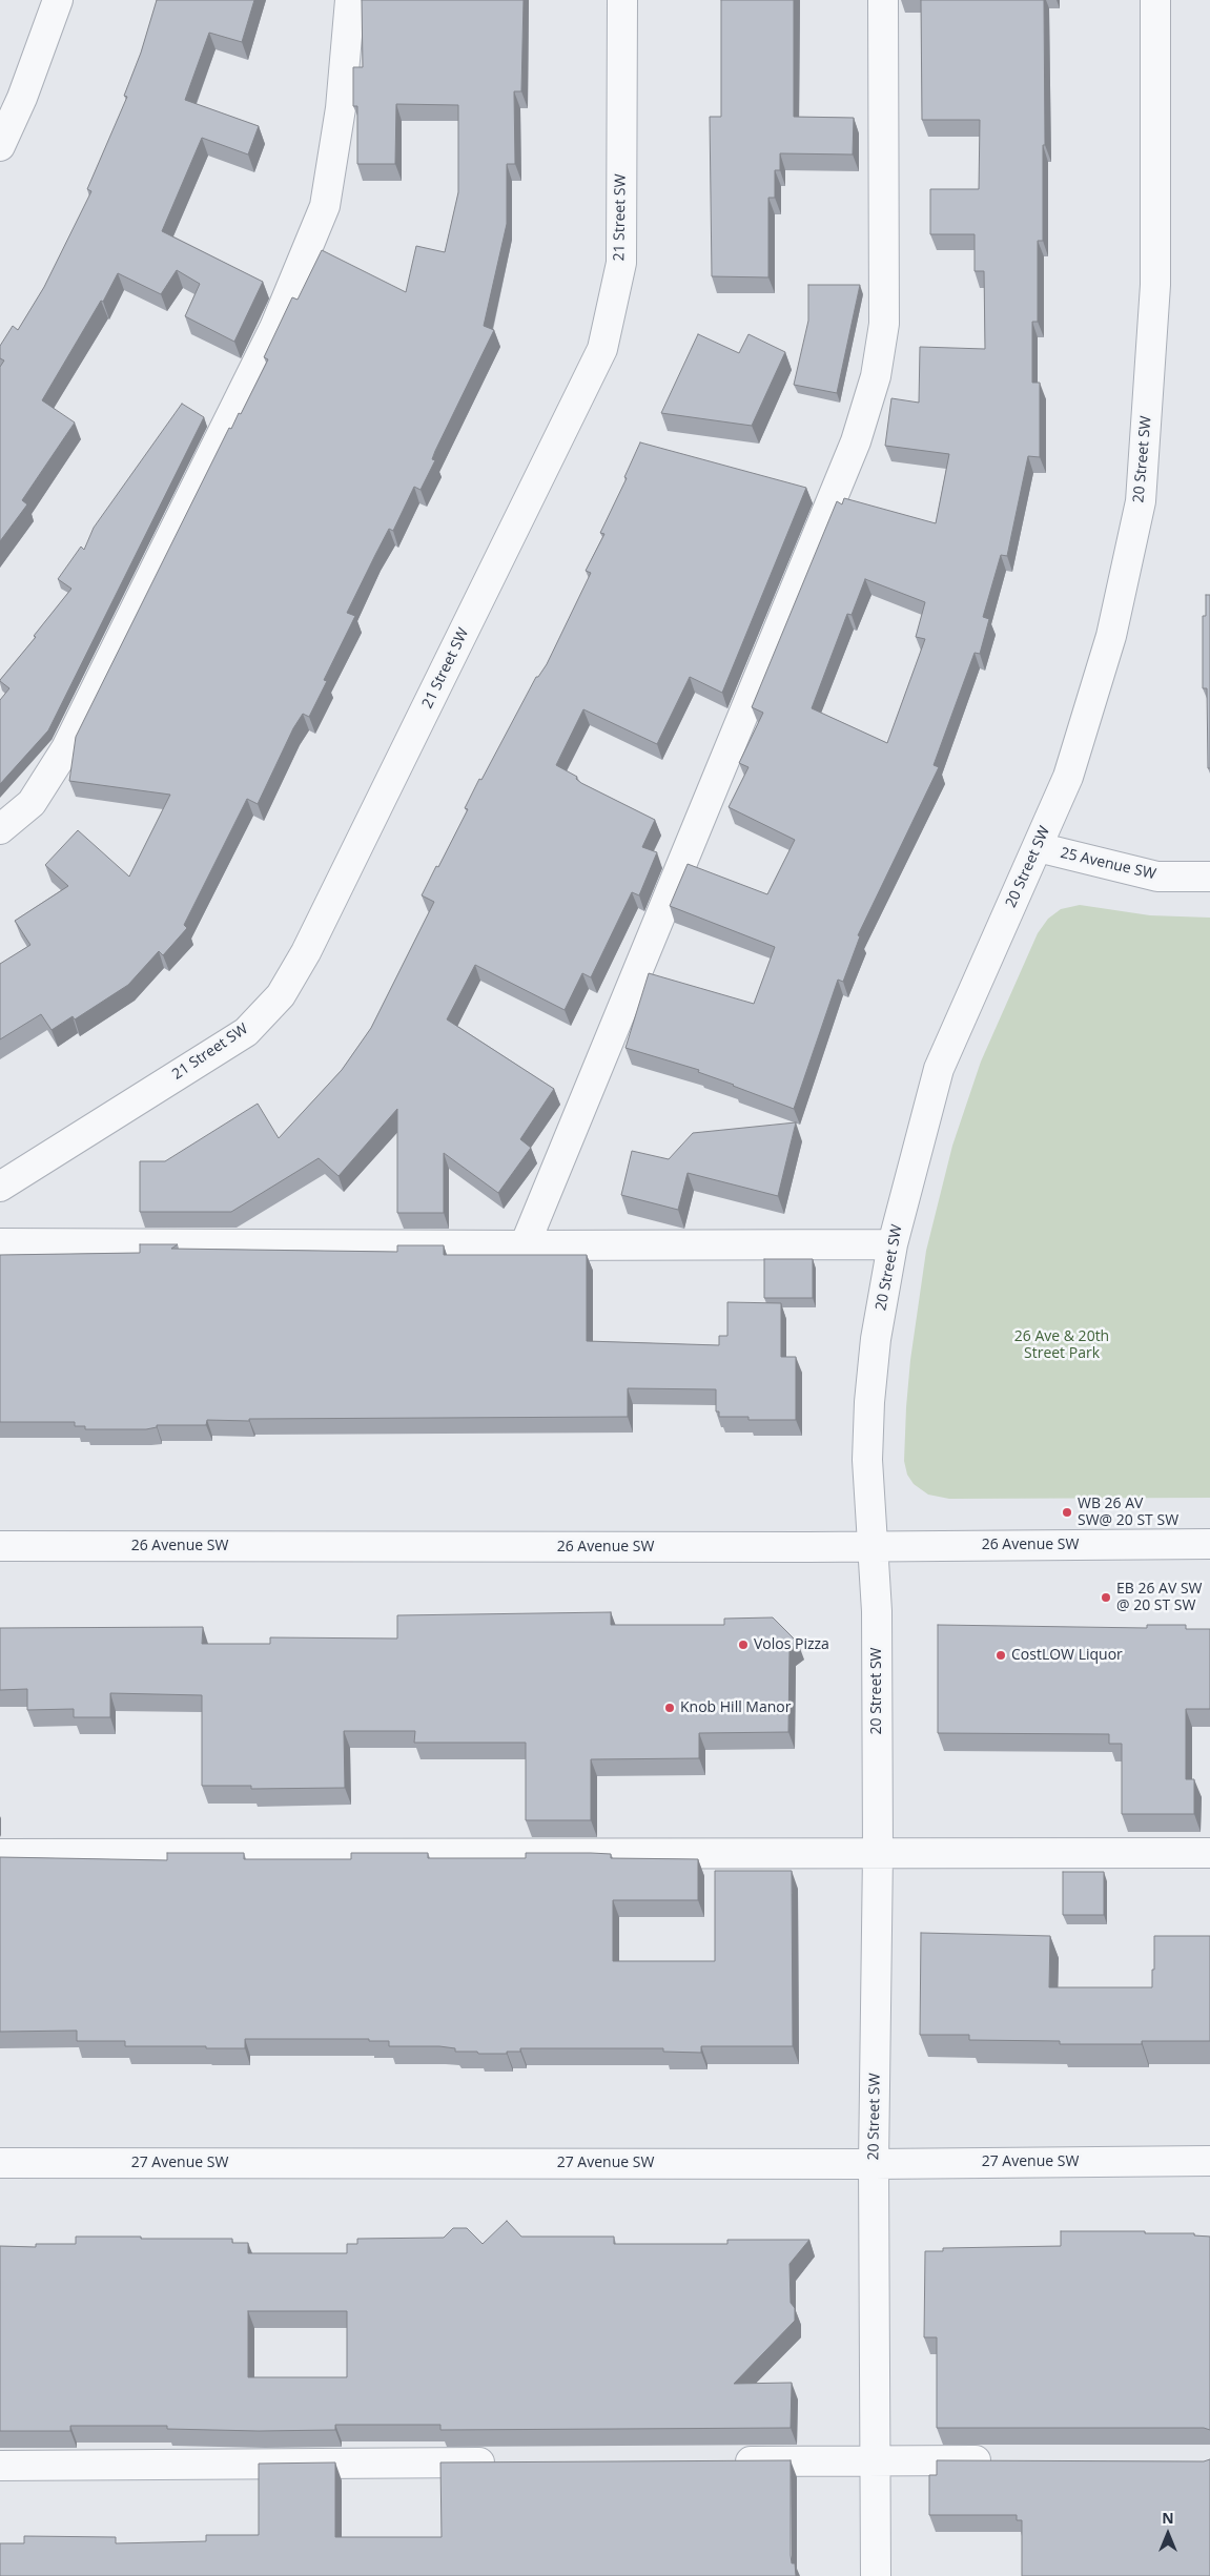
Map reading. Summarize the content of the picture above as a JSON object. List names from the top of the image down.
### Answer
{
  "streets": {
    "street": [
      "21 Street SW",
      "20 Street SW",
      "25 Avenue SW",
      "26 Avenue SW",
      "27 Avenue SW"
    ]
  },
  "crossings": [
    ["20 Street SW", "25 Avenue SW"],
    ["20 Street SW", "26 Avenue SW"],
    ["20 Street SW", "27 Avenue SW"]
  ],
  "parks": ["26 Ave & 20th Street Park"],
  "places": [
    "WB 26 AV SW@ 20 ST SW",
    "EB 26 AV SW @ 20 ST SW",
    "Volos Pizza",
    "CostLOW Liquor",
    "Knob Hill Manor"
  ],
  "north": "top"
}
